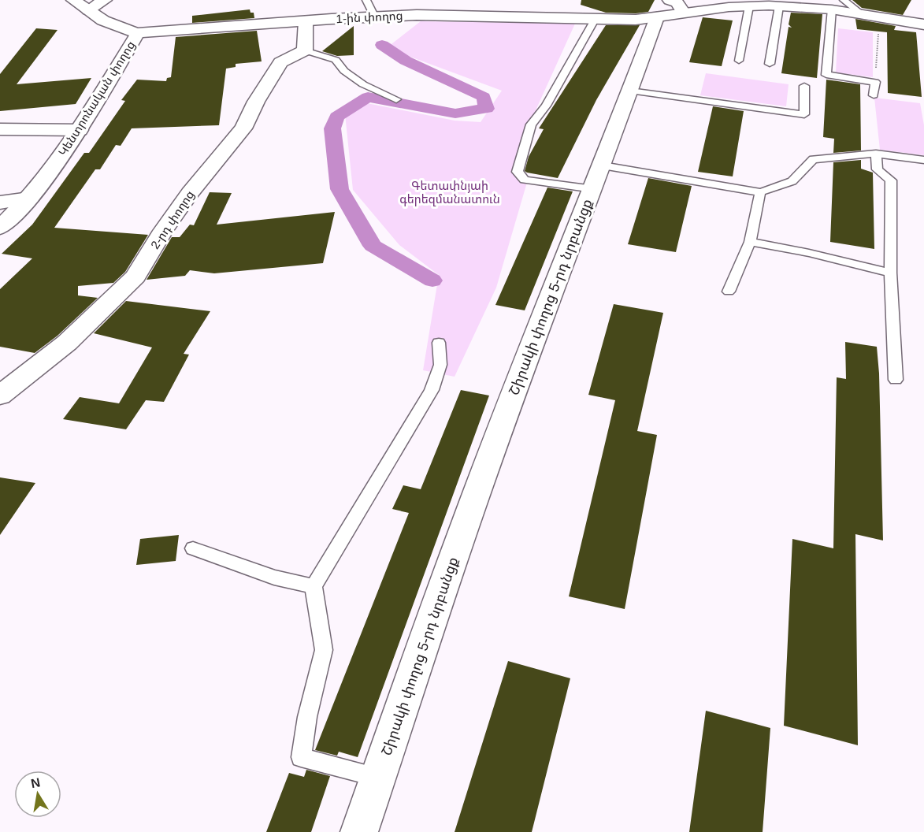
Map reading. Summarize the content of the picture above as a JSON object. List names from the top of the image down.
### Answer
{
  "streets": {
    "street": [
      "1-ին փողոց",
      "Կենտրոնական փողոց",
      "2-րդ փողոց",
      "Շիրակի փողոց 5-րդ նրբանցք"
    ]
  },
  "crossings": [
    ["1-ին փողոց", "Կենտրոնական փողոց"],
    ["1-ին փողոց", "Շիրակի փողոց 5-րդ նրբանցք"]
  ],
  "parks": ["Գետափնյաի գերեզմանատուն"],
  "north": "top"
}
